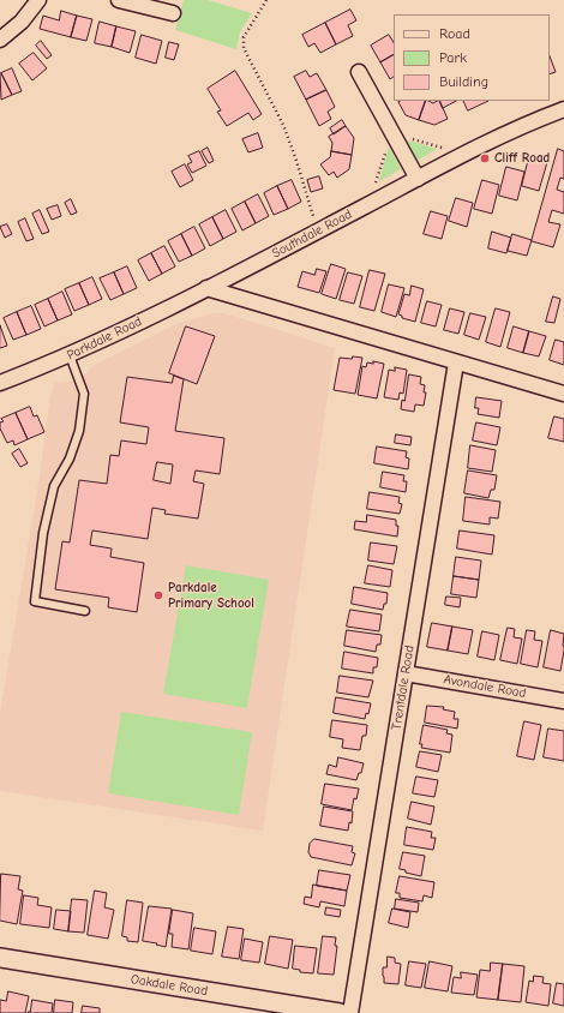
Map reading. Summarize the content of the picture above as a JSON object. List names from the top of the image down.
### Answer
{
  "streets": {
    "street": [
      "Southdale Road",
      "Parkdale Road",
      "Avondale Road",
      "Trentdale Road",
      "Oakdale Road"
    ]
  },
  "crossings": [
    ["Southdale Road", "Parkdale Road"],
    ["Avondale Road", "Trentdale Road"]
  ],
  "places": ["Cliff Road", "Parkdale Primary School"],
  "legend": ["Road", "Park", "Building"]
}
